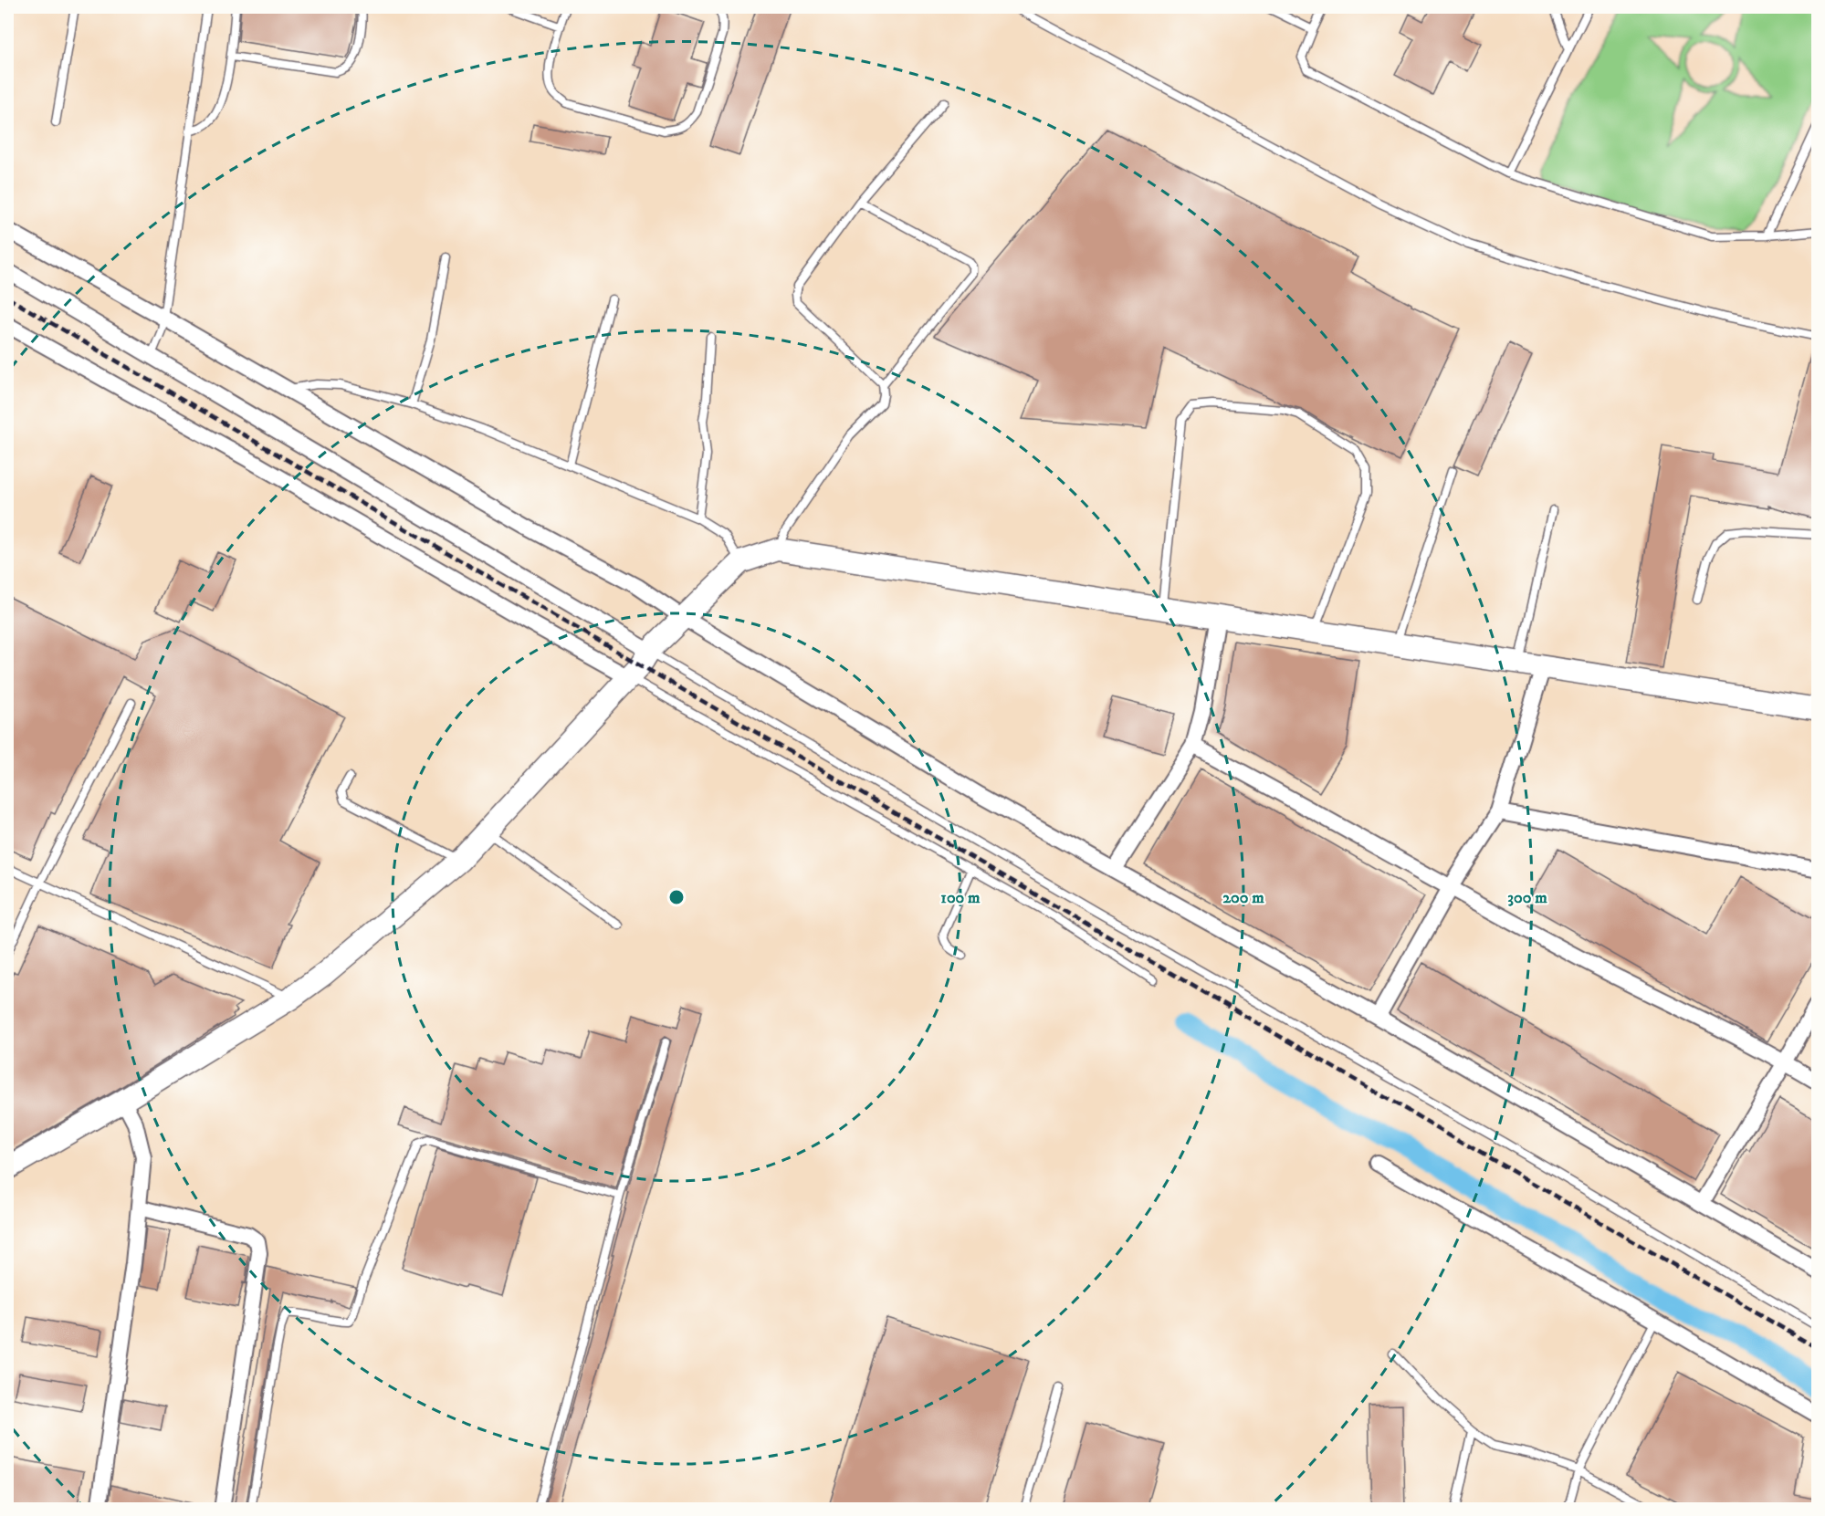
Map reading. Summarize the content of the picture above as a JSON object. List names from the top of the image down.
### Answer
{
  "rings": ["100 m", "200 m", "300 m"]
}
